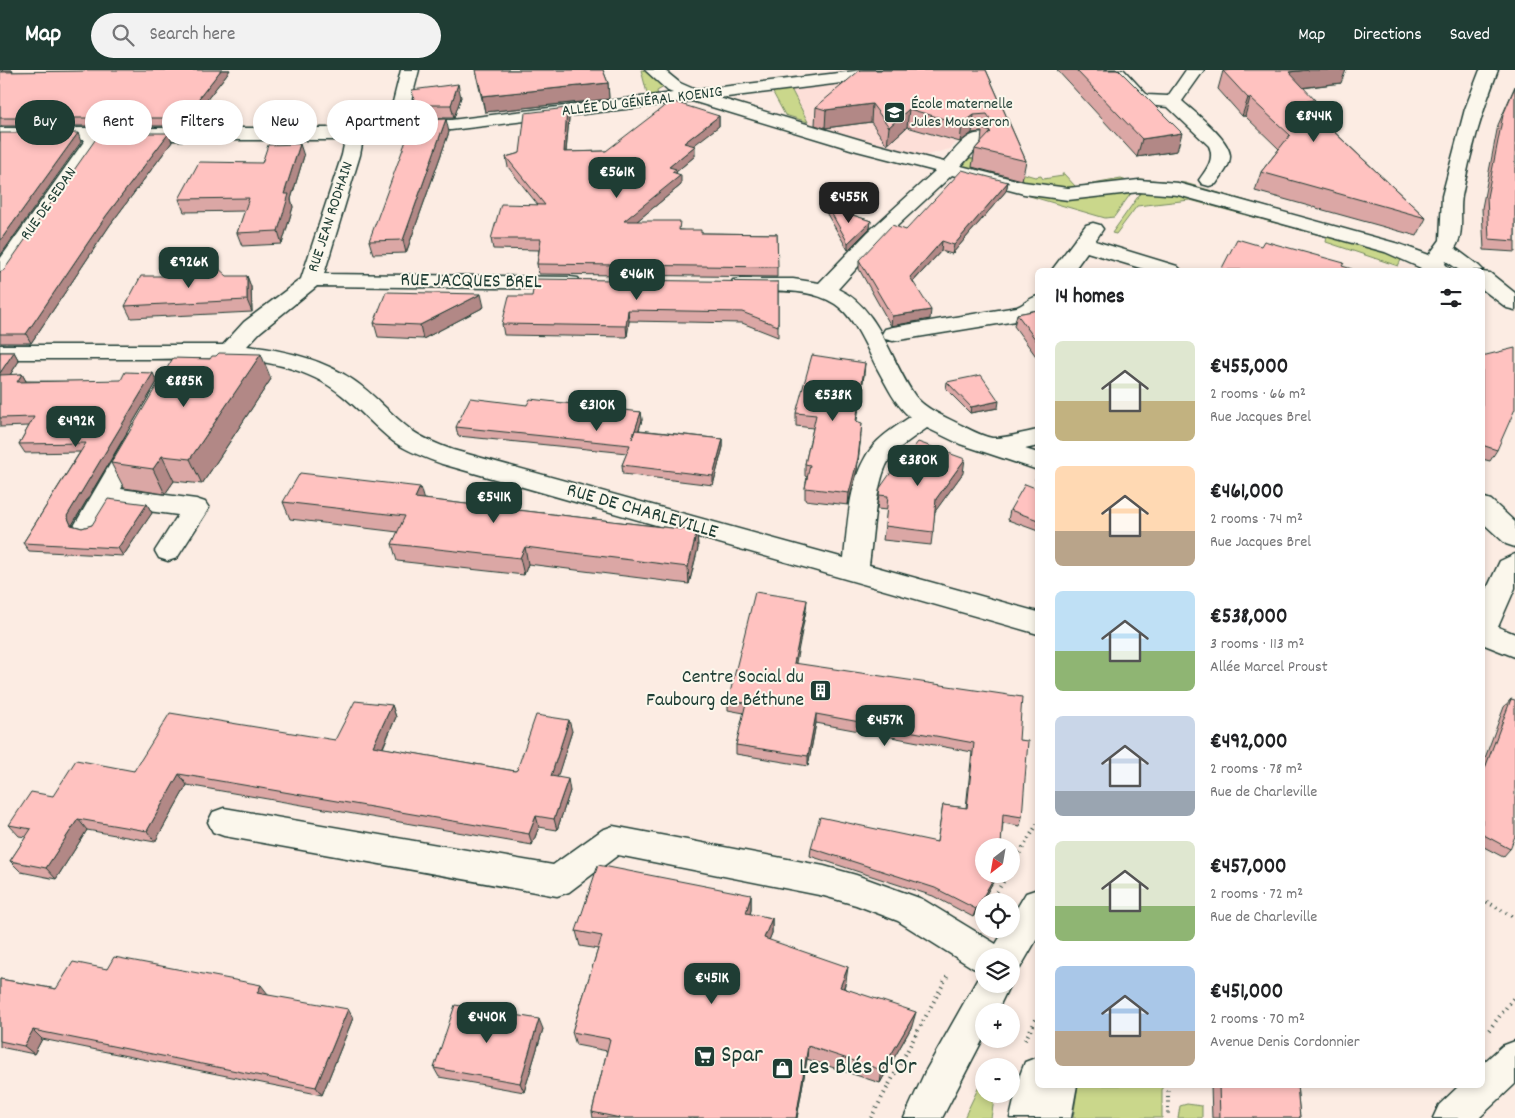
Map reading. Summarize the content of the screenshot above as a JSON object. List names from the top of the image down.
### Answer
{
  "streets": {
    "street": [
      "ALLÉE DU GÉNÉRAL KOENIG",
      "RUE DE SEDAN",
      "RUE JEAN RODHAIN",
      "RUE JACQUES BREL",
      "RUE DE CHARLEVILLE"
    ]
  },
  "crossings": [
    ["RUE JEAN RODHAIN", "RUE JACQUES BREL"],
    ["RUE JEAN RODHAIN", "RUE DE CHARLEVILLE"]
  ],
  "places": {
    "school or university": ["École maternelle Jules Mousseron"],
    "building": ["Centre Social du Faubourg de Béthune"],
    "supermarket": ["Spar"],
    "shop": ["Les Blés d'Or"]
  },
  "north": "bottom left",
  "page": {
    "header": "Map",
    "search": "Search here",
    "nav": ["Map", "Directions", "Saved"],
    "chip": [
      "Buy",
      "Rent",
      "Filters",
      "New",
      "Apartment"
    ],
    "price": [
      "€844K",
      "€561K",
      "€455K",
      "€926K",
      "€461K",
      "€885K",
      "€538K",
      "€310K",
      "€492K",
      "€380K",
      "€541K",
      "€457K",
      "€451K",
      "€440K"
    ],
    "heading": "14 homes",
    "list": [
      {
        "name": "€455,000",
        "note": "2 rooms · 66 m² · Rue Jacques Brel"
      },
      {
        "name": "€461,000",
        "note": "2 rooms · 74 m² · Rue Jacques Brel"
      },
      {
        "name": "€538,000",
        "note": "3 rooms · 113 m² · Allée Marcel Proust"
      },
      {
        "name": "€492,000",
        "note": "2 rooms · 78 m² · Rue de Charleville"
      },
      {
        "name": "€457,000",
        "note": "2 rooms · 72 m² · Rue de Charleville"
      },
      {
        "name": "€451,000",
        "note": "2 rooms · 70 m² · Avenue Denis Cordonnier"
      }
    ],
    "map_buttons": ["+", "−"]
  }
}
